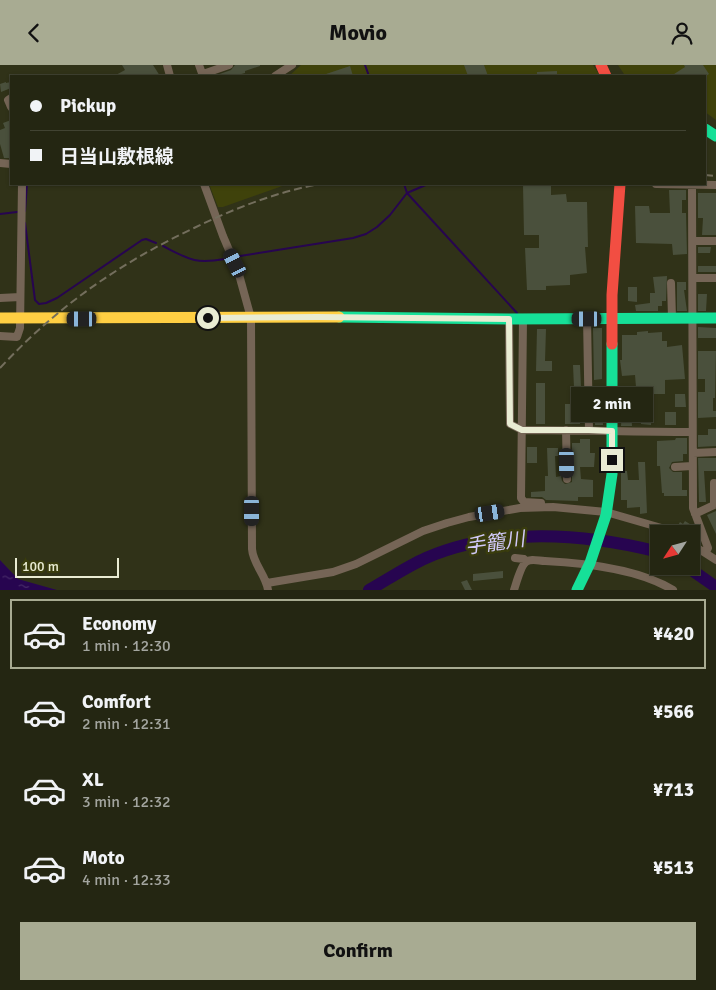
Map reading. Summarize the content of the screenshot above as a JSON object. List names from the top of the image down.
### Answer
{
  "water": ["手籠川"],
  "scale_bar": "100 m",
  "north": "bottom left",
  "page": {
    "header": "Movio",
    "banner": ["Pickup", "日当山敷根線"],
    "bubble": "2 min",
    "scale": "100 m",
    "list": [
      {
        "name": "Economy",
        "note": "1 min · 12:30",
        "value": "¥420"
      },
      {
        "name": "Comfort",
        "note": "2 min · 12:31",
        "value": "¥566"
      },
      {
        "name": "XL",
        "note": "3 min · 12:32",
        "value": "¥713"
      },
      {
        "name": "Moto",
        "note": "4 min · 12:33",
        "value": "¥513"
      }
    ],
    "buttons": "Confirm"
  }
}
